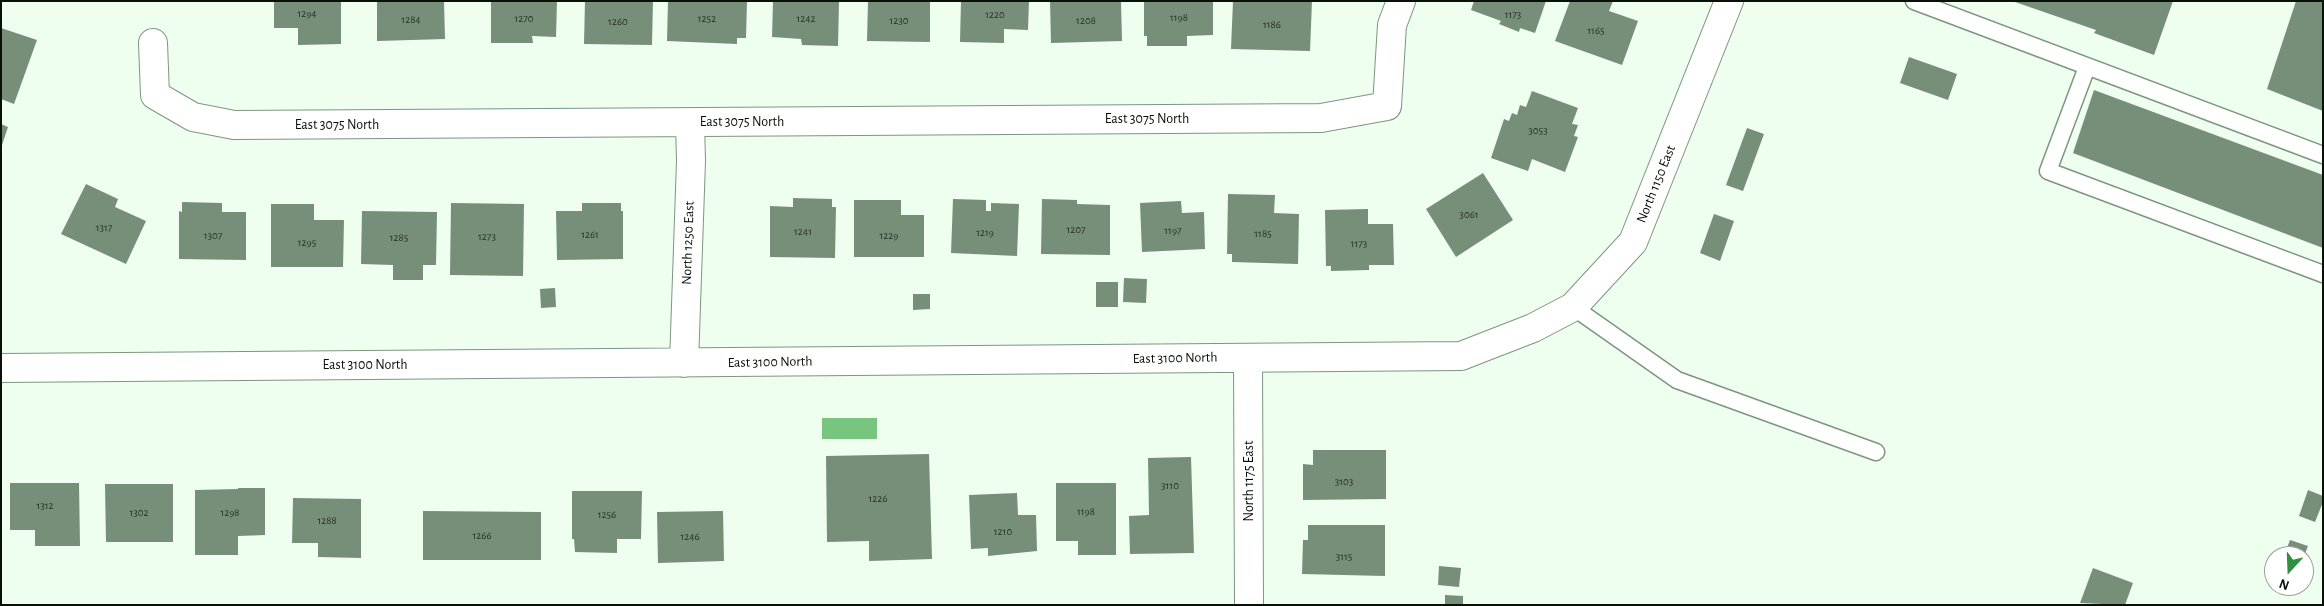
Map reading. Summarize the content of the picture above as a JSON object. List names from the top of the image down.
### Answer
{
  "streets": {
    "street": [
      "East 3075 North",
      "North 1150 East",
      "North 1250 East",
      "East 3100 North",
      "North 1175 East"
    ]
  },
  "crossings": [
    ["East 3075 North", "North 1250 East"],
    ["North 1150 East", "East 3100 North"],
    ["North 1250 East", "East 3100 North"],
    ["East 3100 North", "North 1175 East"]
  ],
  "house_numbers": [
    "1294",
    "1220",
    "1173",
    "1198",
    "1270",
    "1252",
    "1242",
    "1284",
    "1230",
    "1208",
    "1260",
    "1186",
    "1165",
    "3053",
    "3061",
    "1317",
    "1207",
    "1197",
    "1241",
    "1219",
    "1185",
    "1261",
    "1307",
    "1229",
    "1273",
    "1285",
    "1295",
    "1173",
    "3103",
    "3110",
    "1226",
    "1312",
    "1198",
    "1302",
    "1298",
    "1256",
    "1288",
    "1210",
    "1266",
    "1246",
    "3115"
  ],
  "north": "bottom"
}
